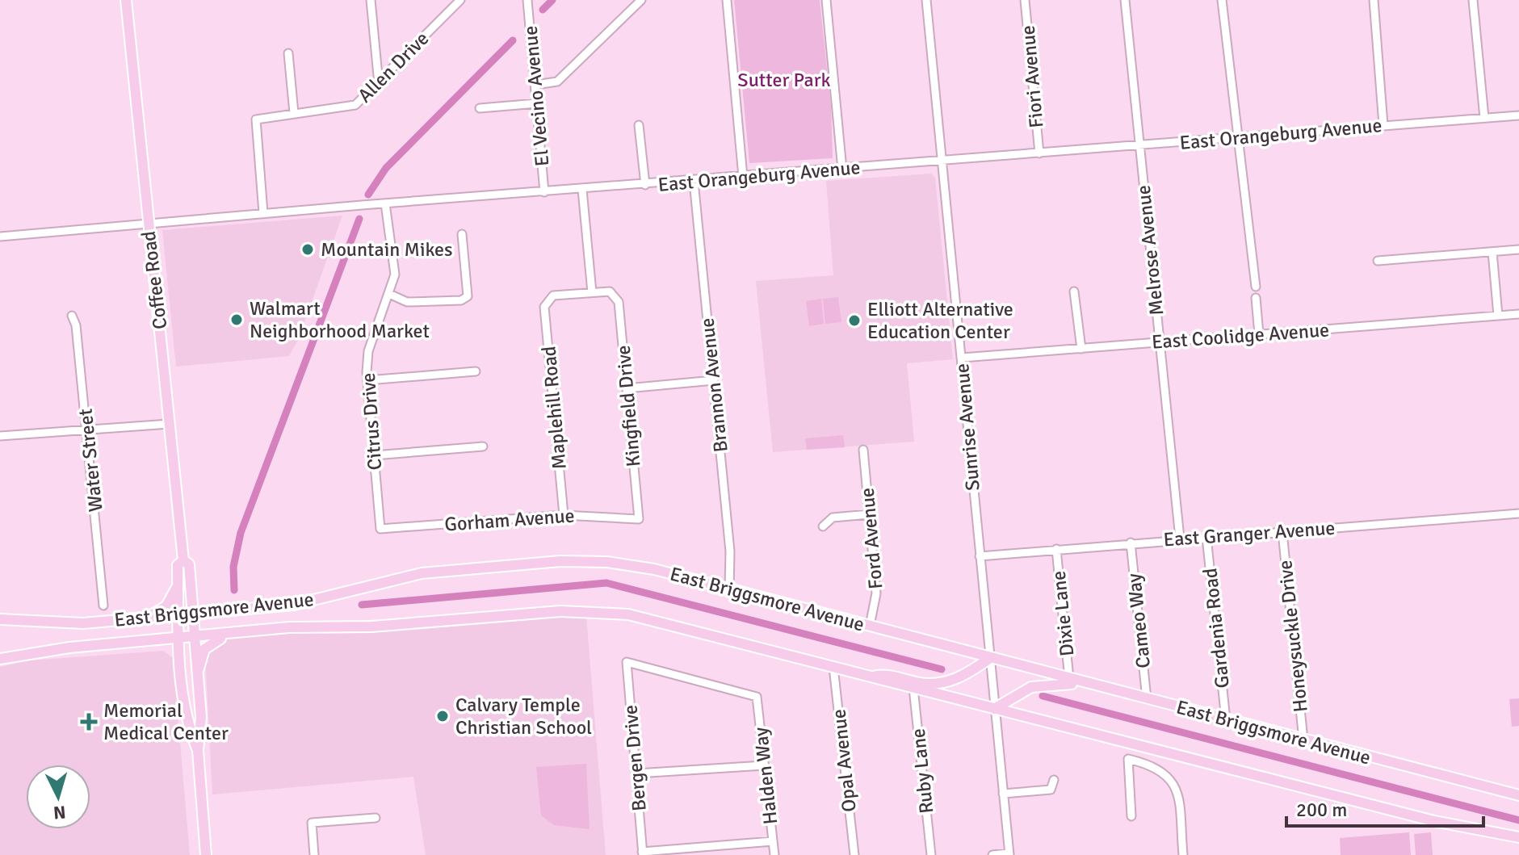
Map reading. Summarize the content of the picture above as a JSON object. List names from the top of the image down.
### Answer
{
  "streets": {
    "main road": ["Coffee Road", "East Briggsmore Avenue"],
    "street": [
      "Allen Drive",
      "Fiori Avenue",
      "El Vecino Avenue",
      "East Orangeburg Avenue",
      "Melrose Avenue",
      "East Coolidge Avenue",
      "Brannon Avenue",
      "Kingfield Drive",
      "Maplehill Road",
      "Citrus Drive",
      "Sunrise Avenue",
      "Water Street",
      "Gorham Avenue",
      "East Granger Avenue",
      "Ford Avenue",
      "Dixie Lane",
      "Cameo Way",
      "Gardenia Road",
      "Honeysuckle Drive",
      "Bergen Drive",
      "Opal Avenue",
      "Ruby Lane",
      "Halden Way"
    ]
  },
  "crossings": [
    ["Allen Drive", "East Orangeburg Avenue"],
    ["Fiori Avenue", "East Orangeburg Avenue"],
    ["El Vecino Avenue", "East Orangeburg Avenue"],
    ["East Orangeburg Avenue", "Melrose Avenue"],
    ["East Orangeburg Avenue", "Coffee Road"],
    ["East Orangeburg Avenue", "Brannon Avenue"],
    ["East Orangeburg Avenue", "Citrus Drive"],
    ["East Orangeburg Avenue", "Sunrise Avenue"],
    ["Melrose Avenue", "East Coolidge Avenue"],
    ["Melrose Avenue", "East Granger Avenue"],
    ["Coffee Road", "East Briggsmore Avenue"],
    ["East Coolidge Avenue", "Sunrise Avenue"],
    ["Brannon Avenue", "East Briggsmore Avenue"],
    ["Kingfield Drive", "Maplehill Road"],
    ["Kingfield Drive", "Gorham Avenue"],
    ["Maplehill Road", "Gorham Avenue"],
    ["Citrus Drive", "Gorham Avenue"],
    ["Sunrise Avenue", "East Granger Avenue"],
    ["Sunrise Avenue", "East Briggsmore Avenue"],
    ["East Granger Avenue", "Dixie Lane"],
    ["East Granger Avenue", "Cameo Way"],
    ["East Granger Avenue", "Gardenia Road"],
    ["East Granger Avenue", "Honeysuckle Drive"],
    ["Ford Avenue", "East Briggsmore Avenue"],
    ["East Briggsmore Avenue", "Dixie Lane"],
    ["East Briggsmore Avenue", "Cameo Way"],
    ["East Briggsmore Avenue", "Gardenia Road"],
    ["East Briggsmore Avenue", "Honeysuckle Drive"],
    ["East Briggsmore Avenue", "Opal Avenue"],
    ["East Briggsmore Avenue", "Ruby Lane"],
    ["Bergen Drive", "Halden Way"]
  ],
  "parks": ["Sutter Park"],
  "places": {
    "other": [
      "Mountain Mikes",
      "Walmart Neighborhood Market",
      "Elliott Alternative Education Center",
      "Calvary Temple Christian School"
    ],
    "health": ["Memorial Medical Center"]
  },
  "scale_bar": "200 m",
  "north": "bottom"
}
